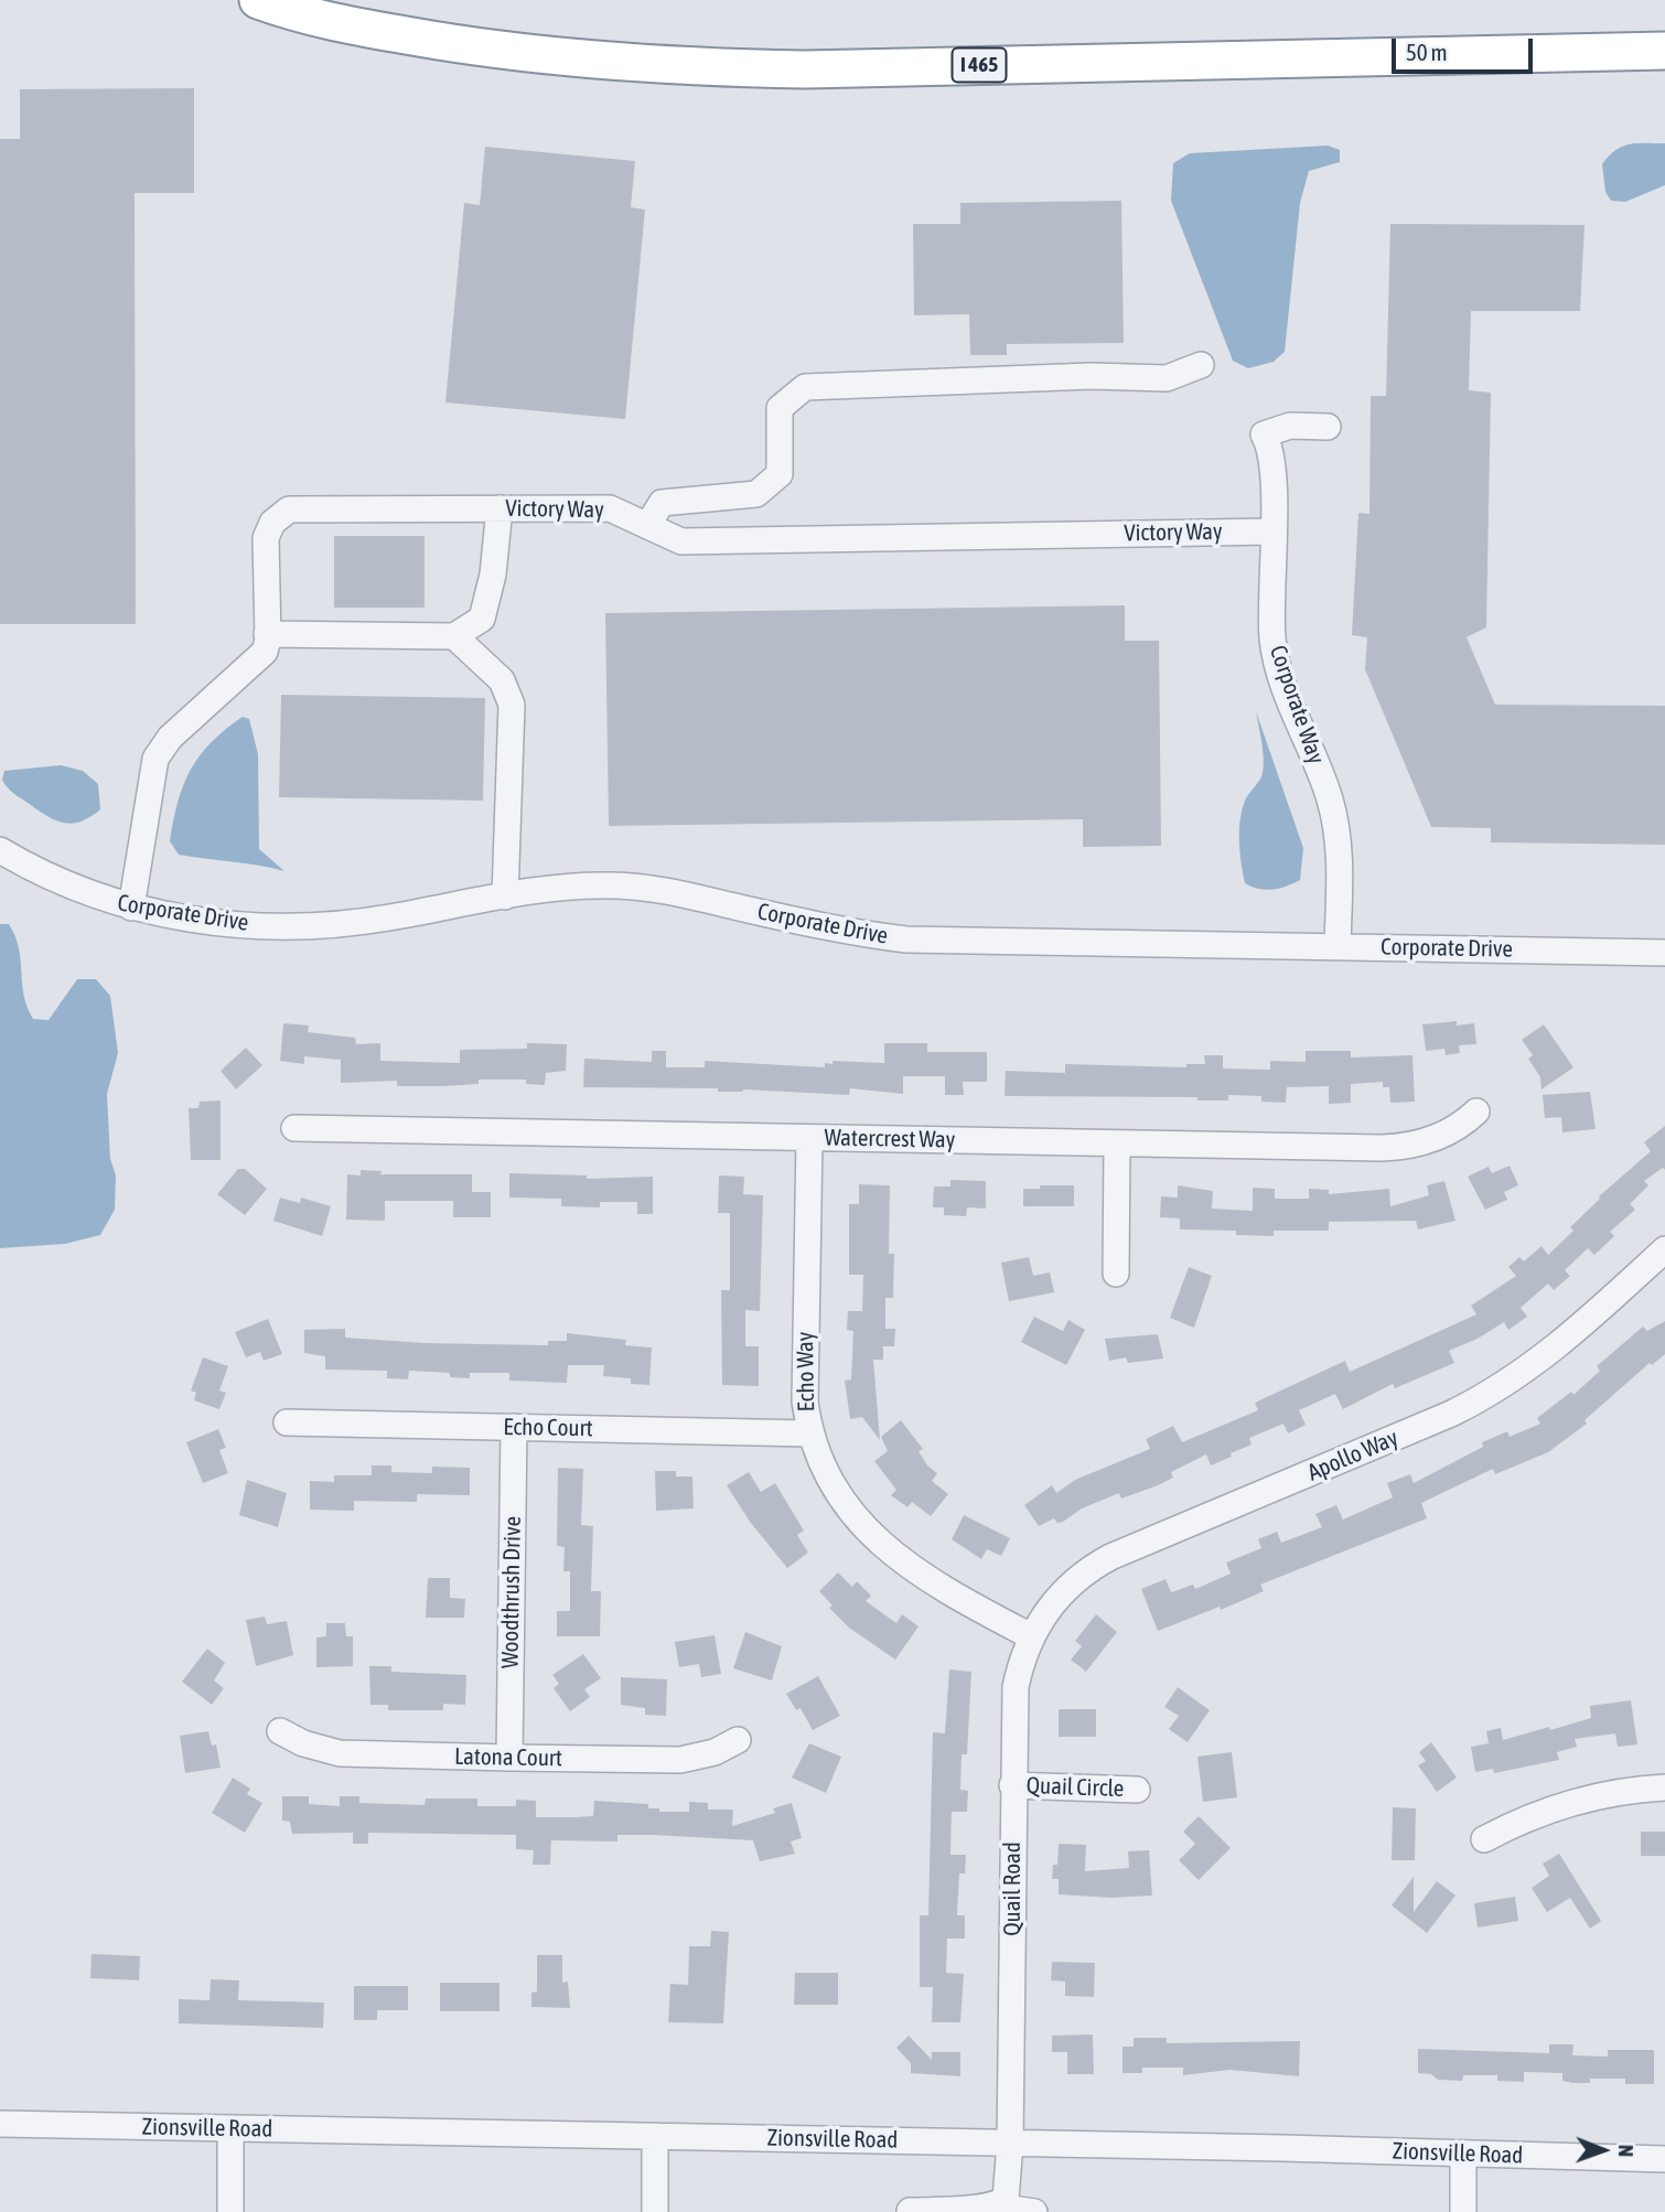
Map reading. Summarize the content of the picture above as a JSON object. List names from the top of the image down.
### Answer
{
  "streets": {
    "highway": ["I 465"],
    "street": [
      "Victory Way",
      "Corporate Way",
      "Corporate Drive",
      "Watercrest Way",
      "Echo Way",
      "Echo Court",
      "Apollo Way",
      "Woodthrush Drive",
      "Latona Court",
      "Quail Circle",
      "Quail Road",
      "Zionsville Road"
    ]
  },
  "crossings": [
    ["Victory Way", "Corporate Way"],
    ["Victory Way", "Corporate Drive"],
    ["Corporate Way", "Corporate Drive"],
    ["Watercrest Way", "Echo Way"],
    ["Echo Way", "Echo Court"],
    ["Echo Way", "Apollo Way"],
    ["Echo Way", "Quail Road"],
    ["Echo Court", "Woodthrush Drive"],
    ["Apollo Way", "Quail Road"],
    ["Woodthrush Drive", "Latona Court"],
    ["Quail Circle", "Quail Road"],
    ["Quail Road", "Zionsville Road"]
  ],
  "scale_bar": "50 m",
  "north": "right"
}
